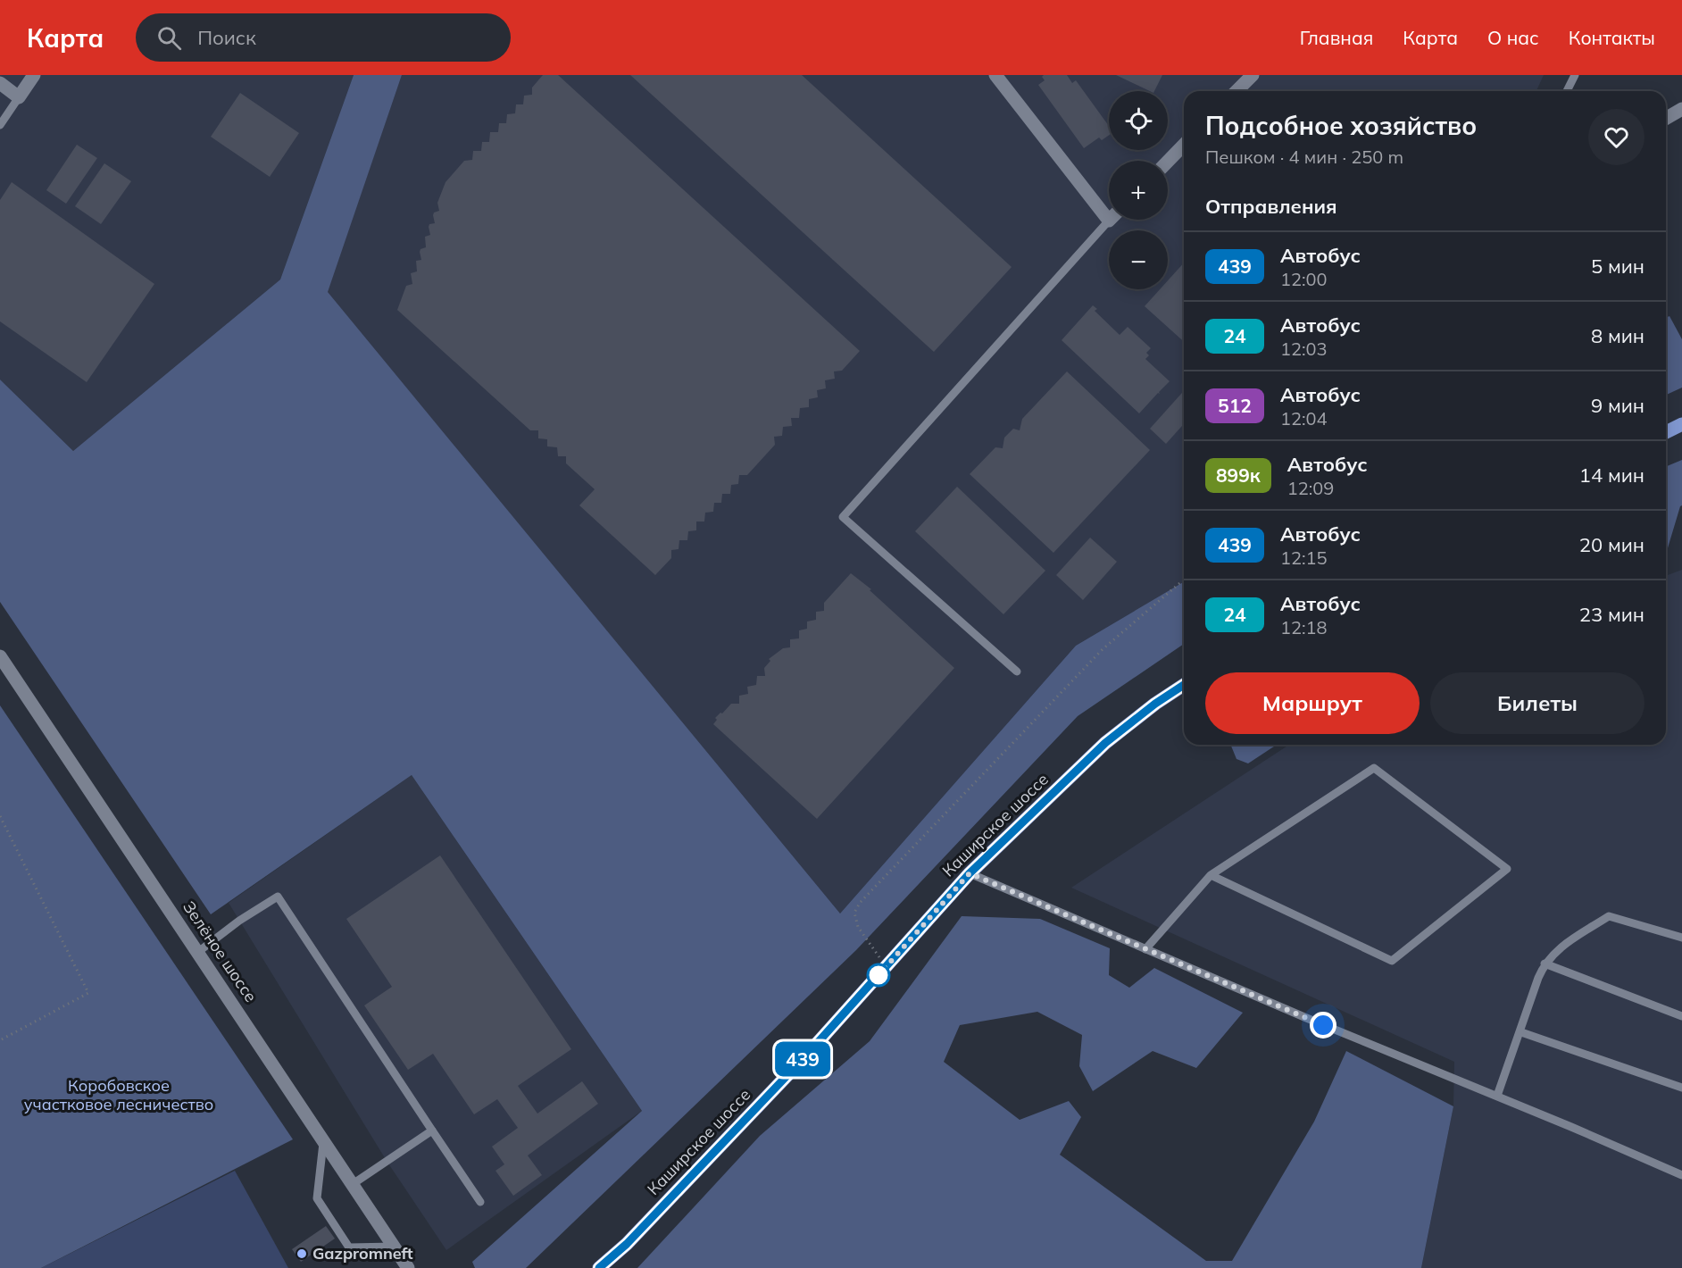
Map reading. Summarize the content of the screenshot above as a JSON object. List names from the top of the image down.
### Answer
{
  "streets": {
    "main road": ["Каширское шоссе", "Зелёное шоссе"]
  },
  "parks": ["Коробовское участковое лесничество"],
  "places": ["Gazpromneft"],
  "lines": ["bus line 439"],
  "page": {
    "header": "Карта",
    "search": "Поиск",
    "nav": [
      "Главная",
      "Карта",
      "О нас",
      "Контакты"
    ],
    "on_map": "439",
    "map_buttons": ["+", "−"],
    "heading": [
      ["Подсобное хозяйство", "Пешком · 4 мин · 250 m"],
      "Отправления"
    ],
    "list": [
      {
        "mark": "439",
        "name": "Автобус",
        "note": "12:00",
        "value": "5 мин"
      },
      {
        "mark": "24",
        "name": "Автобус",
        "note": "12:03",
        "value": "8 мин"
      },
      {
        "mark": "512",
        "name": "Автобус",
        "note": "12:04",
        "value": "9 мин"
      },
      {
        "mark": "899к",
        "name": "Автобус",
        "note": "12:09",
        "value": "14 мин"
      },
      {
        "mark": "439",
        "name": "Автобус",
        "note": "12:15",
        "value": "20 мин"
      },
      {
        "mark": "24",
        "name": "Автобус",
        "note": "12:18",
        "value": "23 мин"
      }
    ],
    "buttons": ["Маршрут", "Билеты"]
  }
}
